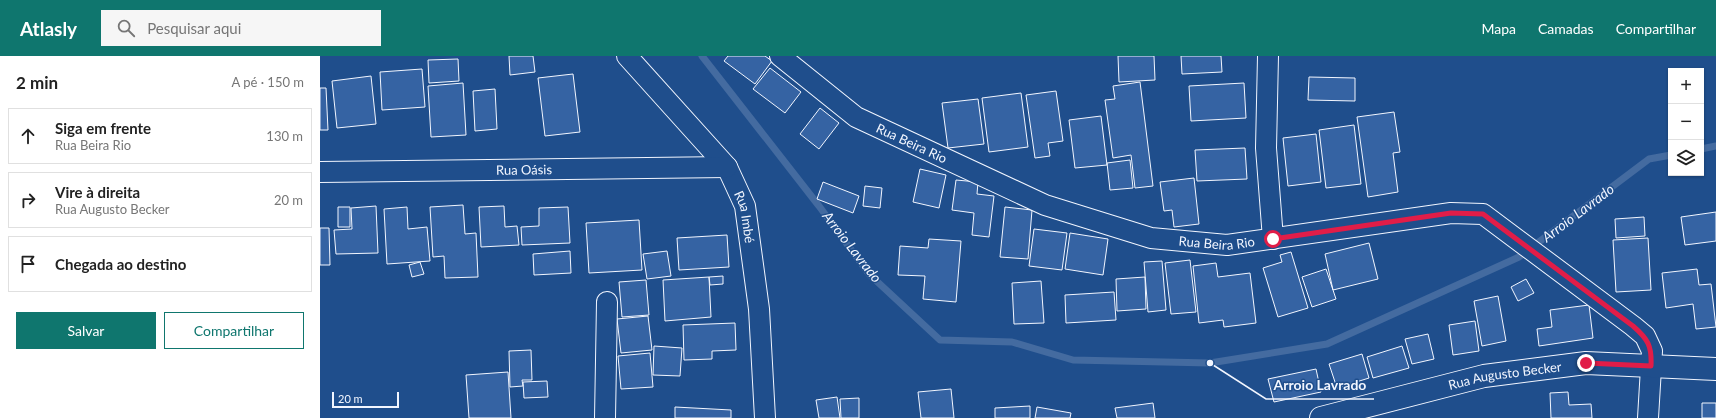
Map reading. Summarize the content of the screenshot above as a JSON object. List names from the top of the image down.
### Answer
{
  "streets": {
    "street": [
      "Rua Beira Rio",
      "Rua Oásis",
      "Rua Imbé",
      "Rua Augusto Becker"
    ]
  },
  "crossings": [
    ["Rua Beira Rio", "Rua Augusto Becker"],
    ["Rua Oásis", "Rua Imbé"]
  ],
  "water": ["Arroio Lavrado"],
  "places": ["Arroio Lavrado"],
  "scale_bar": "20 m",
  "page": {
    "header": "Atlasly",
    "search": "Pesquisar aqui",
    "nav": ["Mapa", "Camadas", "Compartilhar"],
    "heading": ["2 min", "A pé · 150 m"],
    "map_buttons": ["+", "−"],
    "list": [
      ["Siga em frente", "Rua Beira Rio", "130 m"],
      ["Vire à direita", "Rua Augusto Becker", "20 m"],
      "Chegada ao destino"
    ],
    "buttons": ["Salvar", "Compartilhar"],
    "scale": "20 m"
  }
}
